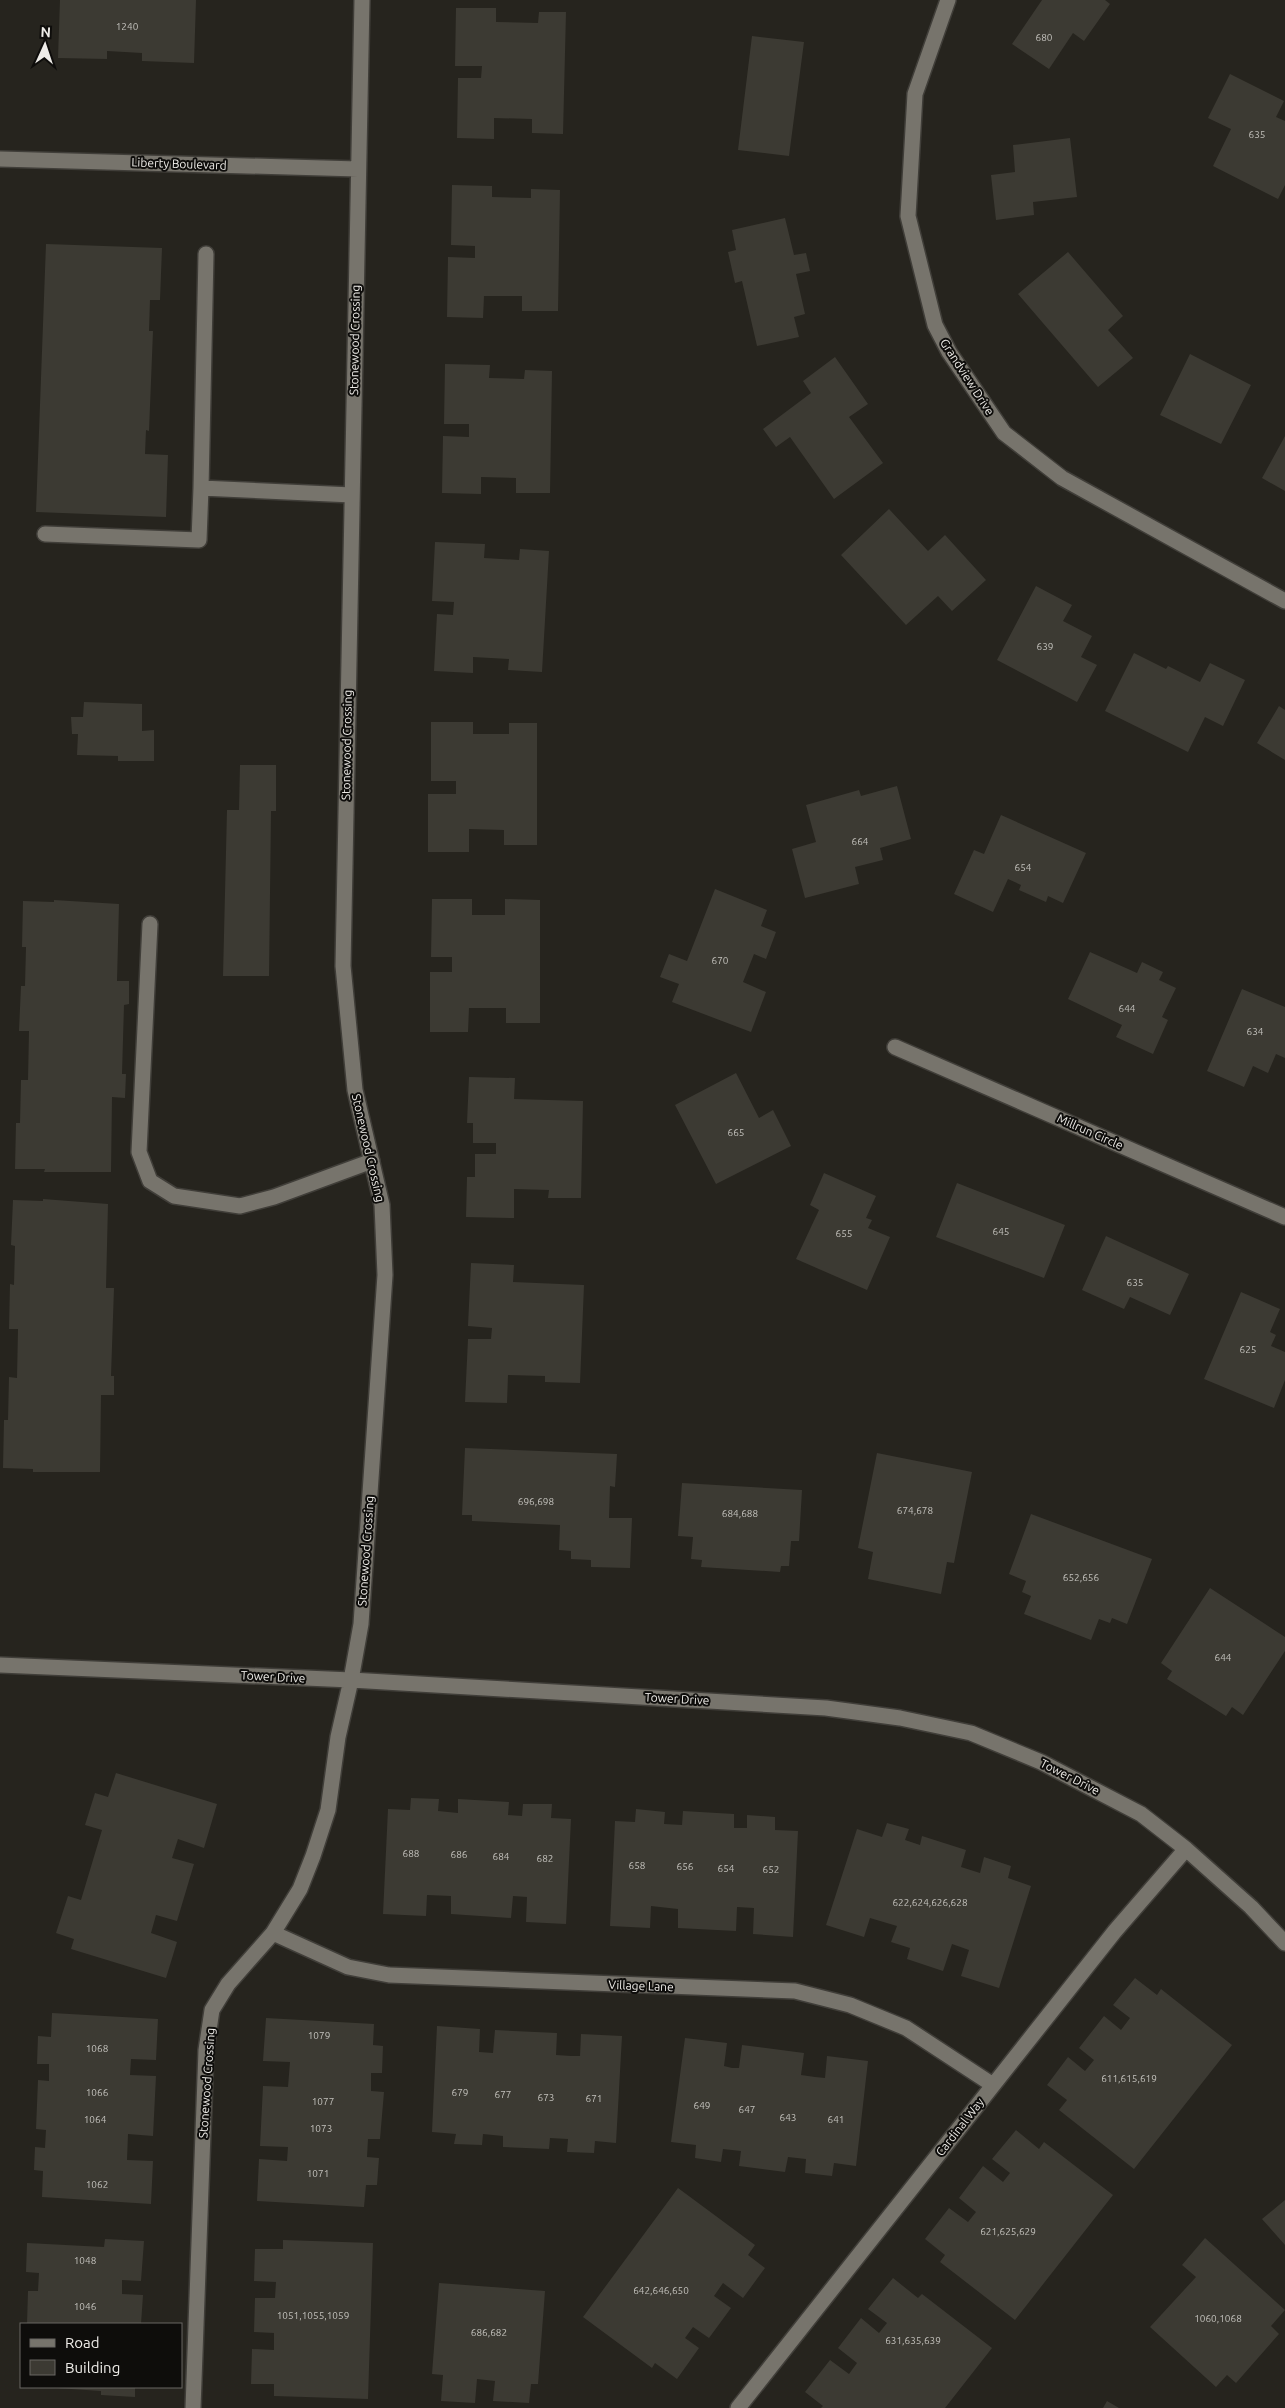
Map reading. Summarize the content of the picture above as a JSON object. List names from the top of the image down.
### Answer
{
  "streets": {
    "street": [
      "Liberty Boulevard",
      "Stonewood Crossing",
      "Grandview Drive",
      "Millrun Circle",
      "Tower Drive",
      "Village Lane",
      "Cardinal Way"
    ]
  },
  "crossings": [
    ["Liberty Boulevard", "Stonewood Crossing"],
    ["Stonewood Crossing", "Tower Drive"],
    ["Stonewood Crossing", "Village Lane"],
    ["Tower Drive", "Cardinal Way"],
    ["Village Lane", "Cardinal Way"]
  ],
  "house_numbers": [
    "1240",
    "680",
    "635",
    "639",
    "664",
    "654",
    "670",
    "644",
    "634",
    "665",
    "645",
    "655",
    "635",
    "625",
    "696,698",
    "674,678",
    "684,688",
    "652,656",
    "644",
    "688",
    "686",
    "684",
    "682",
    "658",
    "656",
    "654",
    "652",
    "622,624,626,628",
    "1079",
    "1068",
    "611,615,619",
    "1066",
    "679",
    "677",
    "673",
    "671",
    "1077",
    "649",
    "647",
    "643",
    "1064",
    "641",
    "1073",
    "1071",
    "1062",
    "621,625,629",
    "1048",
    "642,646,650",
    "1046",
    "1051,1055,1059",
    "1060,1068",
    "686,682",
    "631,635,639"
  ],
  "legend": ["Road", "Building"],
  "north": "top"
}
